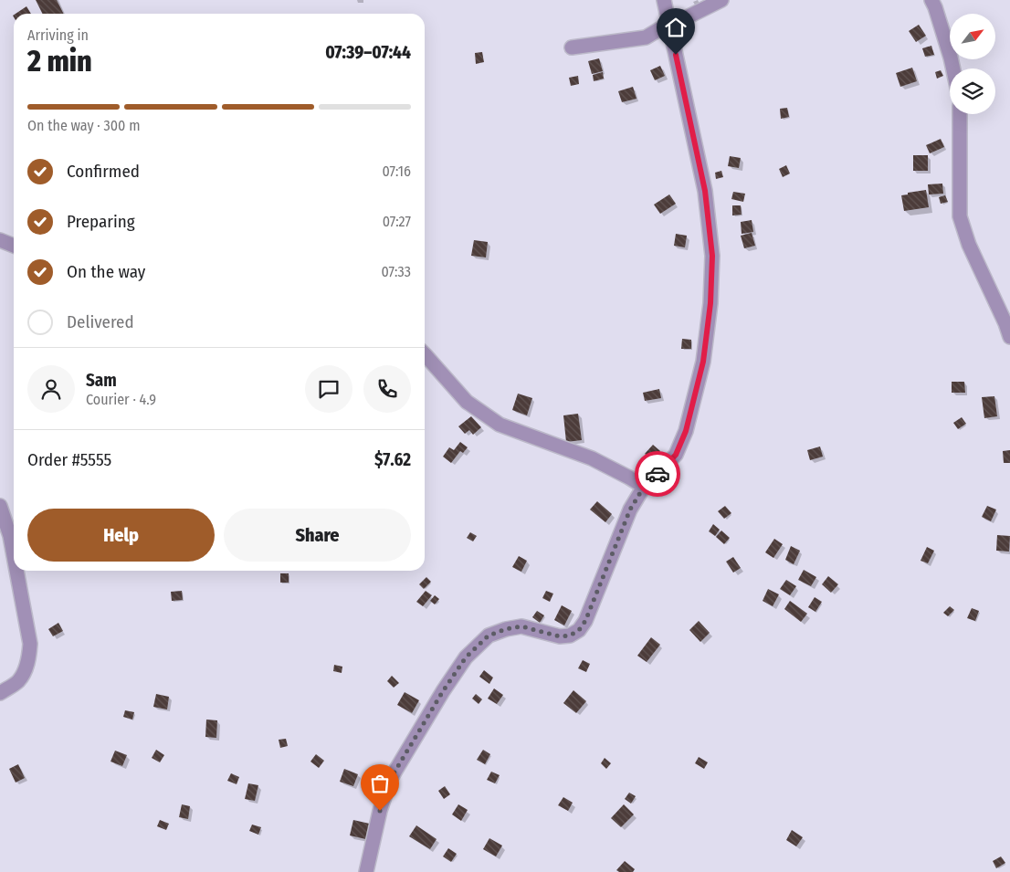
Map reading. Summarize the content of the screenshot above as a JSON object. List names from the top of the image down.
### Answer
{
  "north": "top right",
  "page": {
    "heading": ["2 min", "Arriving in", "07:39–07:44"],
    "panel": [
      "Sam",
      "Courier · 4.9",
      "Order #5555",
      "$7.62"
    ],
    "bar": "On the way · 300 m",
    "list": [
      ["Confirmed", "07:16"],
      ["Preparing", "07:27"],
      ["On the way", "07:33"],
      "Delivered"
    ],
    "buttons": ["Help", "Share"]
  }
}
